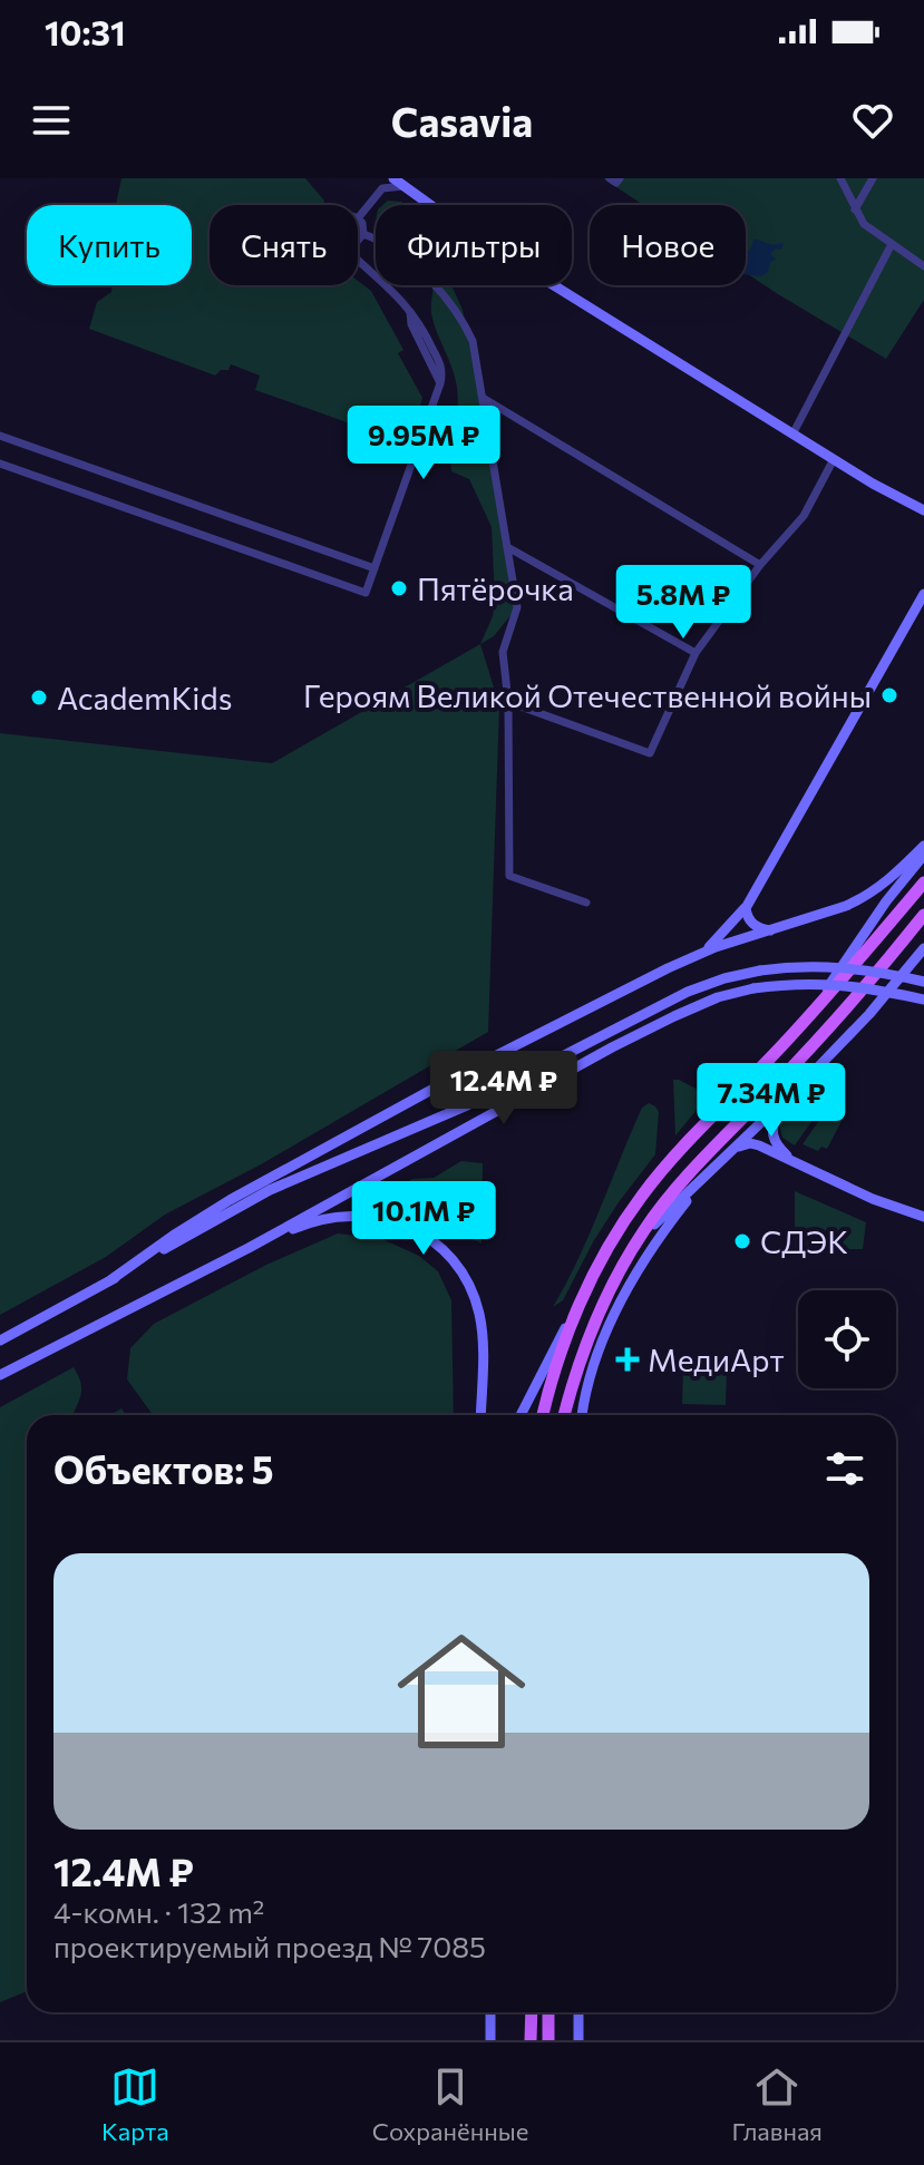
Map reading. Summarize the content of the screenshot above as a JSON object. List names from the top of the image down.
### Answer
{
  "places": {
    "other": [
      "Пятёрочка",
      "Героям Великой Отечественной войны",
      "AcademKids",
      "СДЭК"
    ],
    "health": ["МедиАрт"]
  },
  "page": {
    "status": "10:31",
    "header": "Casavia",
    "chip": [
      "Купить",
      "Снять",
      "Фильтры",
      "Новое"
    ],
    "price": [
      "9.95M ₽",
      "5.8M ₽",
      "12.4M ₽",
      "7.34M ₽",
      "10.1M ₽"
    ],
    "heading": "Объектов: 5",
    "list": [
      {
        "name": "12.4M ₽",
        "note": "4-комн. · 132 m² · проектируемый проезд № 7085"
      }
    ],
    "tabs": ["Карта", "Сохранённые", "Главная"]
  }
}
